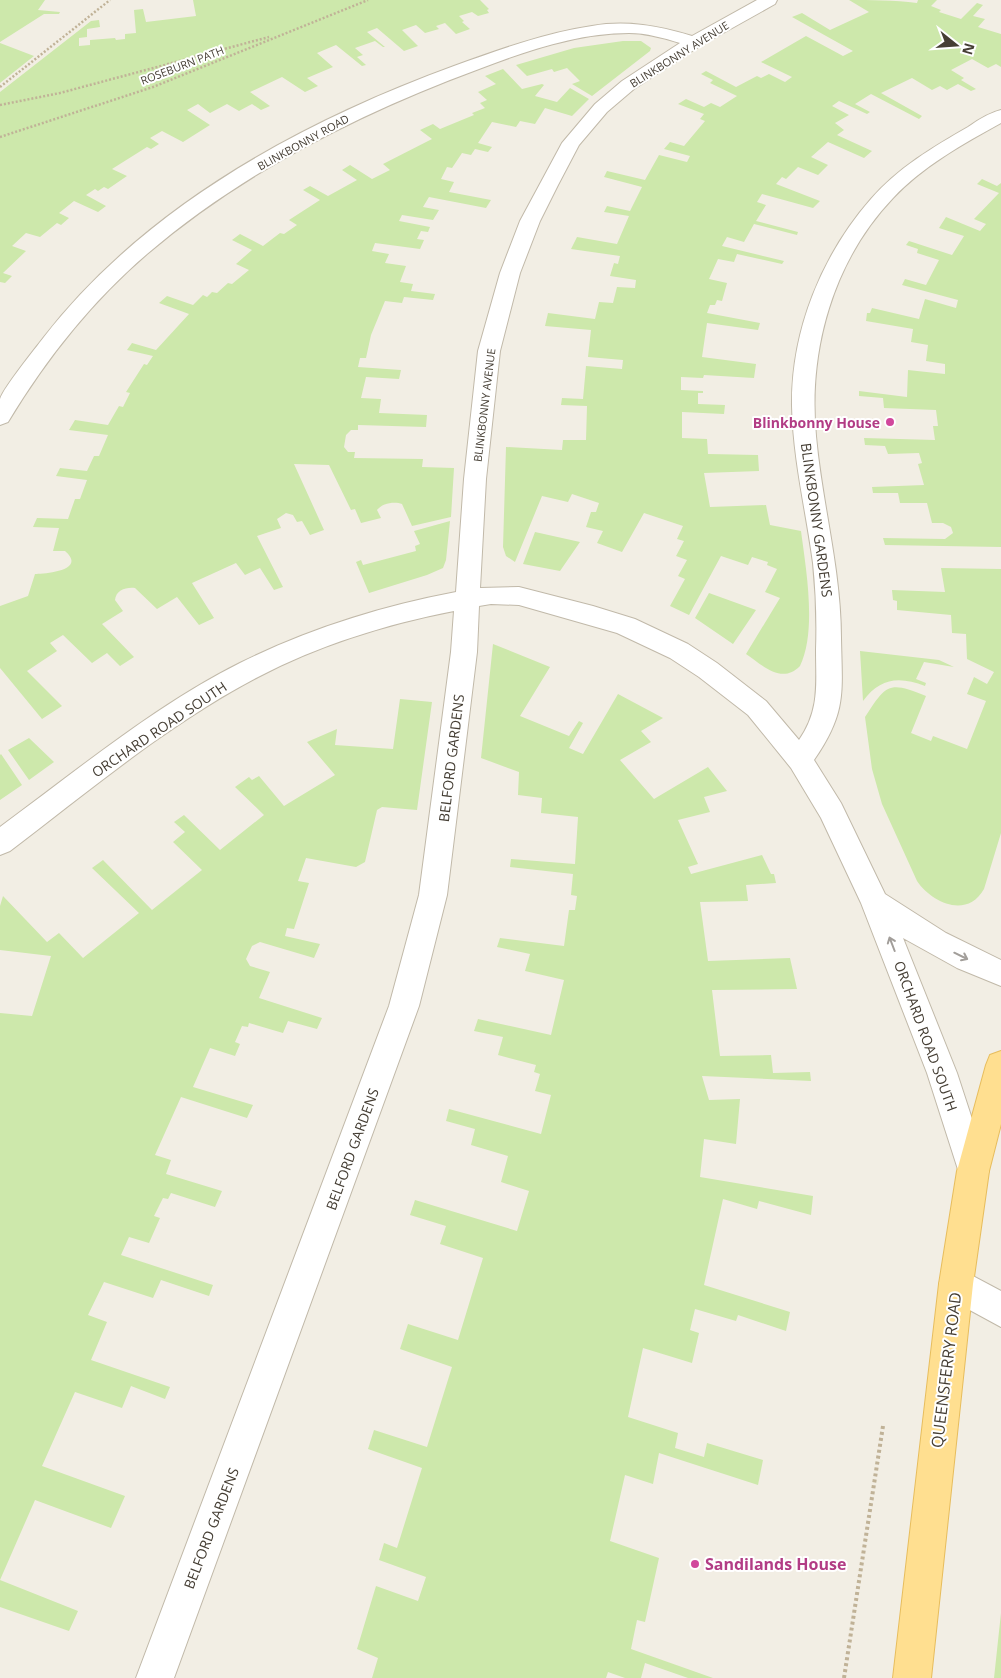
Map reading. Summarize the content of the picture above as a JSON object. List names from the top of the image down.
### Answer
{
  "streets": {
    "main road": ["QUEENSFERRY ROAD"],
    "street": [
      "BLINKBONNY AVENUE",
      "BLINKBONNY ROAD",
      "BLINKBONNY GARDENS",
      "ORCHARD ROAD SOUTH",
      "BELFORD GARDENS"
    ],
    "path": ["ROSEBURN PATH"]
  },
  "crossings": [
    ["BLINKBONNY AVENUE", "BLINKBONNY ROAD"],
    ["BLINKBONNY AVENUE", "ORCHARD ROAD SOUTH"],
    ["BLINKBONNY AVENUE", "BELFORD GARDENS"],
    ["BLINKBONNY GARDENS", "ORCHARD ROAD SOUTH"],
    ["ORCHARD ROAD SOUTH", "BELFORD GARDENS"],
    ["ORCHARD ROAD SOUTH", "QUEENSFERRY ROAD"]
  ],
  "places": ["Blinkbonny House", "Sandilands House"],
  "north": "right"
}
